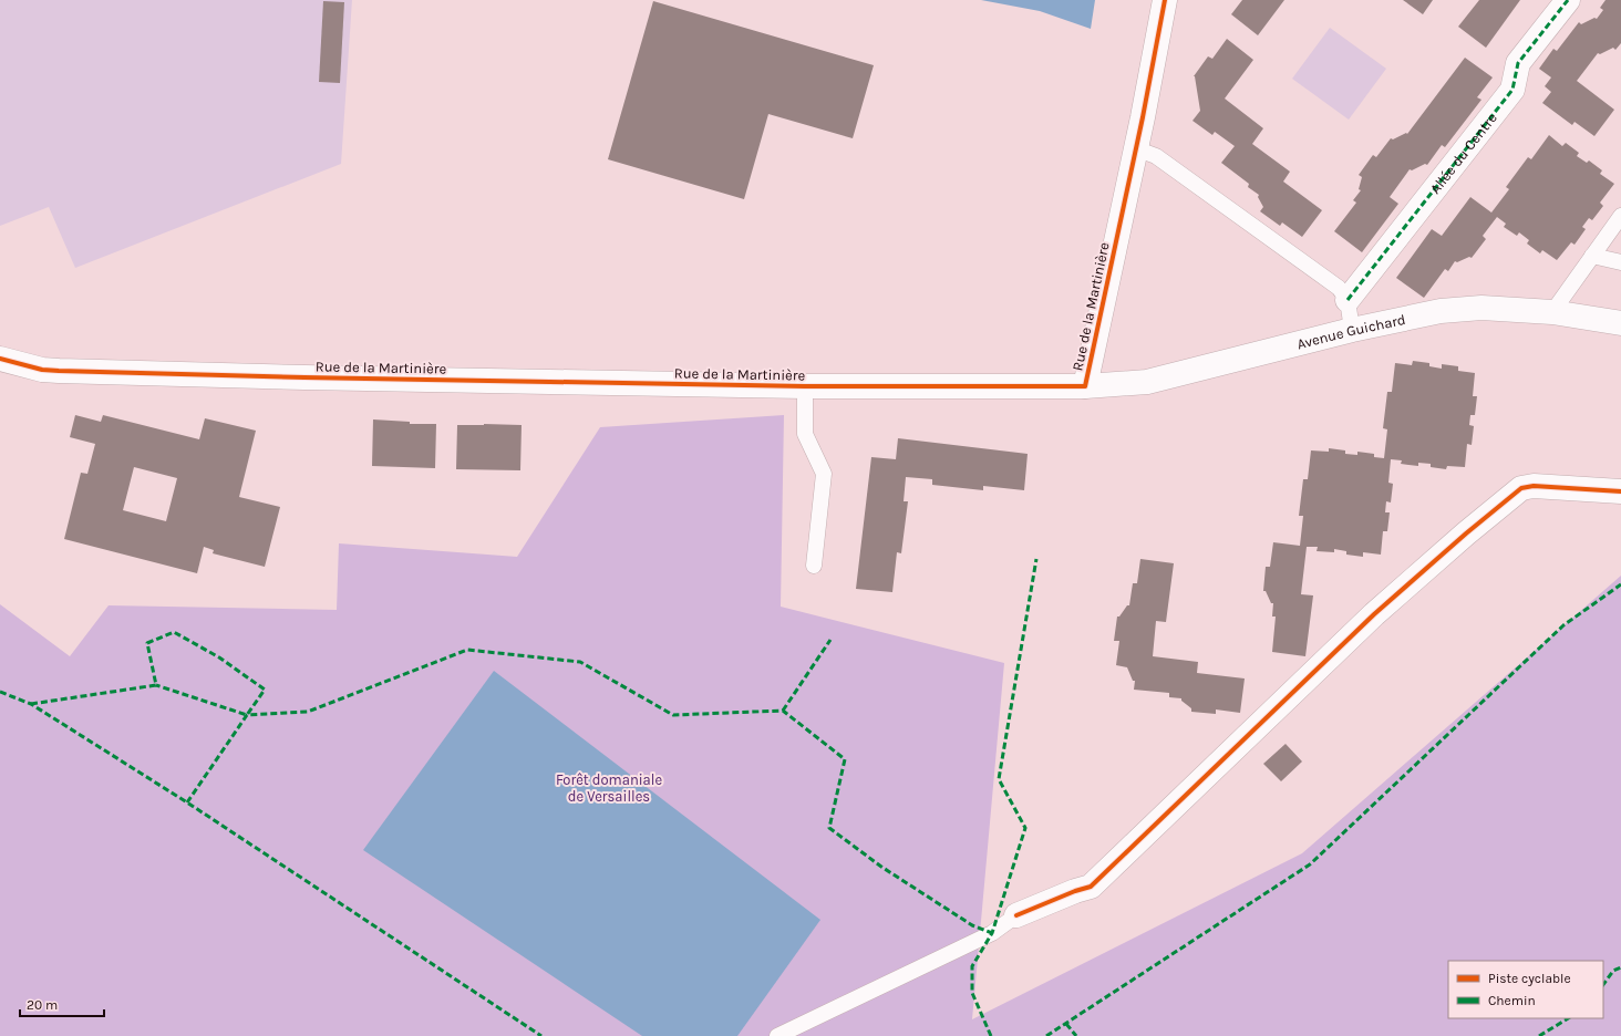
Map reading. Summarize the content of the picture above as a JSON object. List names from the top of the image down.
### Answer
{
  "streets": {
    "street": ["Allée du Centre", "Rue de la Martinière", "Avenue Guichard"]
  },
  "crossings": [
    ["Rue de la Martinière", "Avenue Guichard"]
  ],
  "parks": ["Forêt domaniale de Versailles"],
  "legend": ["Piste cyclable", "Chemin"],
  "scale_bar": "20 m"
}
